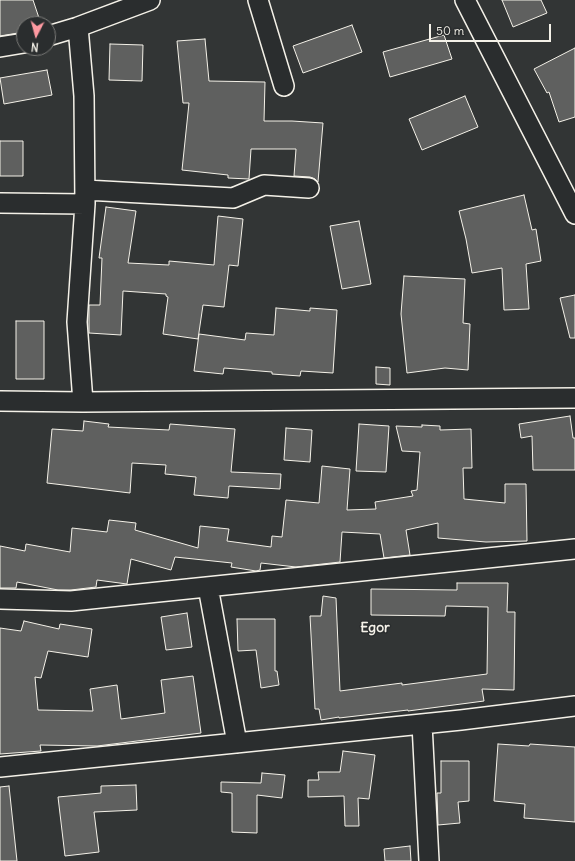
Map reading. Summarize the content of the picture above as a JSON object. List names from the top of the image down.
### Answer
{
  "districts": ["Egor"],
  "scale_bar": "50 m",
  "north": "bottom"
}
